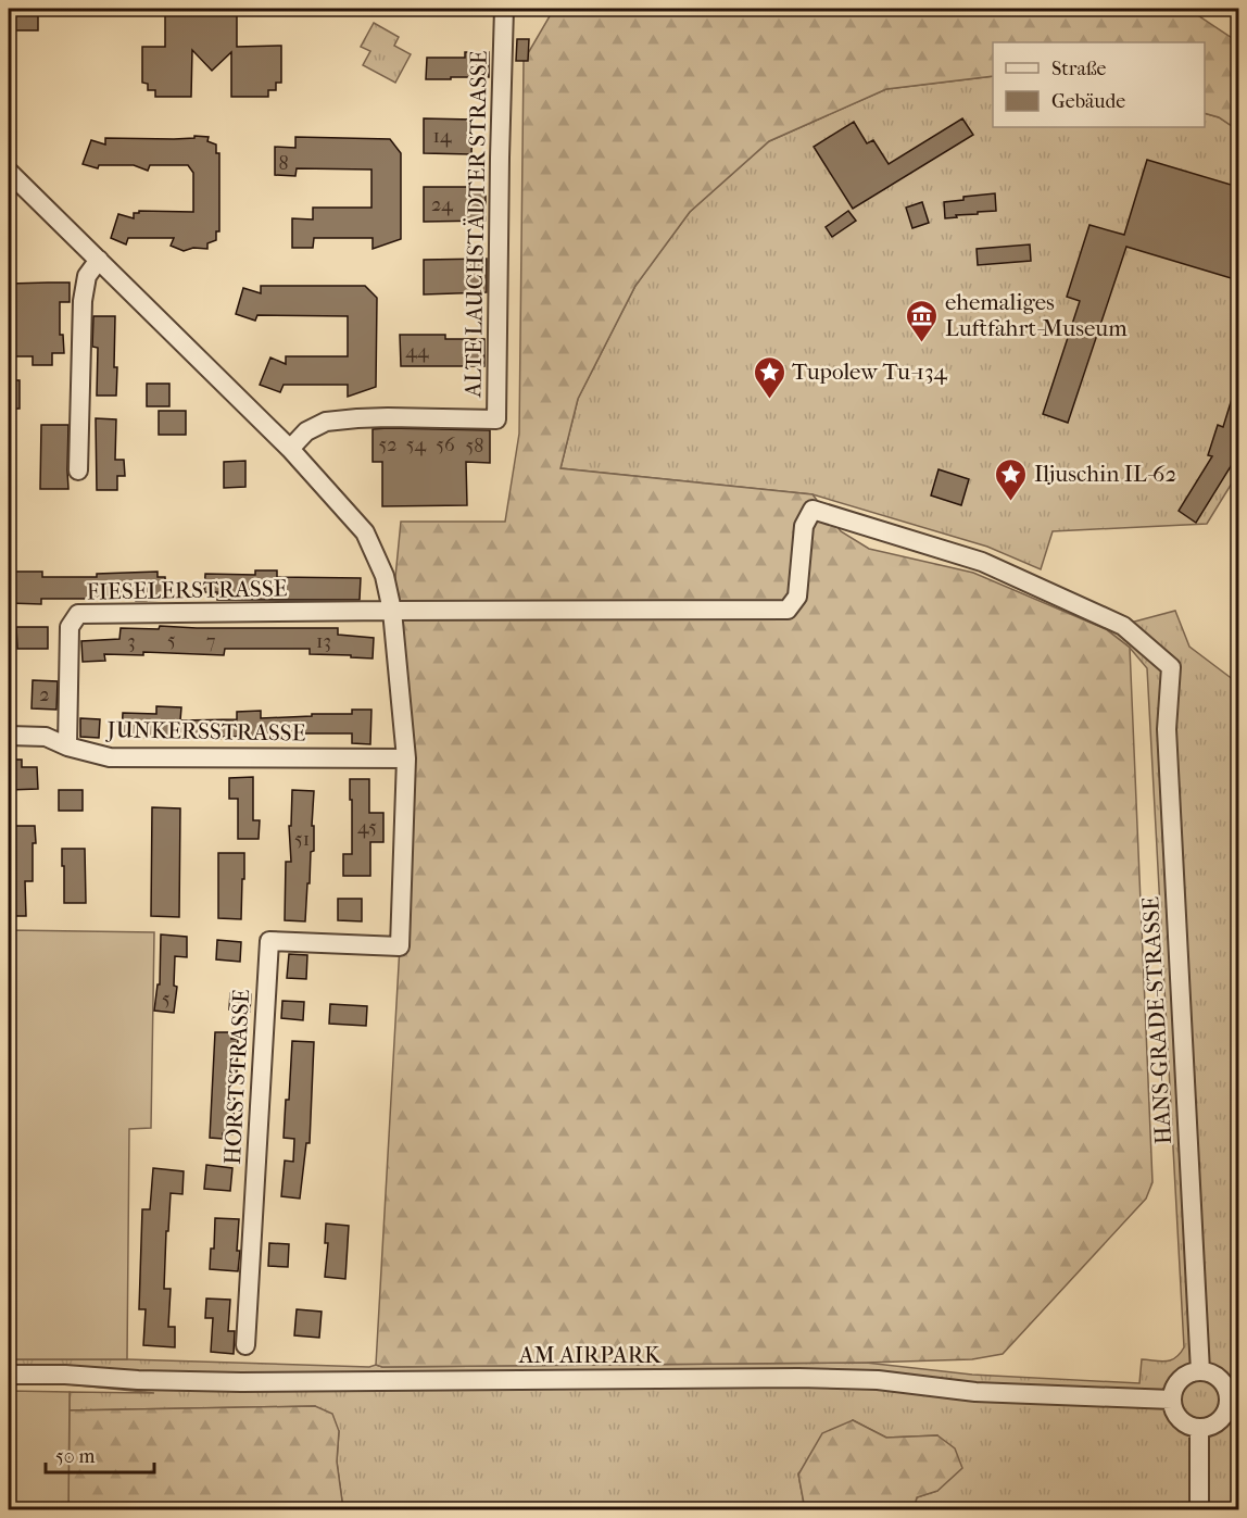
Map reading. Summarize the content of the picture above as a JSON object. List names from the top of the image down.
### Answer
{
  "streets": {
    "street": [
      "ALTE LAUCHSTÄDTER STRASSE",
      "FIESELERSTRASSE",
      "JUNKERSSTRASSE",
      "HANS-GRADE-STRASSE",
      "HORSTSTRASSE",
      "AM AIRPARK"
    ]
  },
  "crossings": [
    ["FIESELERSTRASSE", "JUNKERSSTRASSE"],
    ["FIESELERSTRASSE", "HANS-GRADE-STRASSE"],
    ["JUNKERSSTRASSE", "HORSTSTRASSE"],
    ["HANS-GRADE-STRASSE", "AM AIRPARK"]
  ],
  "places": {
    "museum": ["ehemaliges Luftfahrt-Museum"],
    "place": ["Tupolew Tu-134", "Iljuschin IL-62"]
  },
  "house_numbers": [
    "14",
    "8",
    "24",
    "44",
    "52",
    "54",
    "56",
    "58",
    "5",
    "3",
    "7",
    "13",
    "2",
    "45",
    "51",
    "5"
  ],
  "legend": ["Straße", "Gebäude"],
  "scale_bar": "50 m"
}
